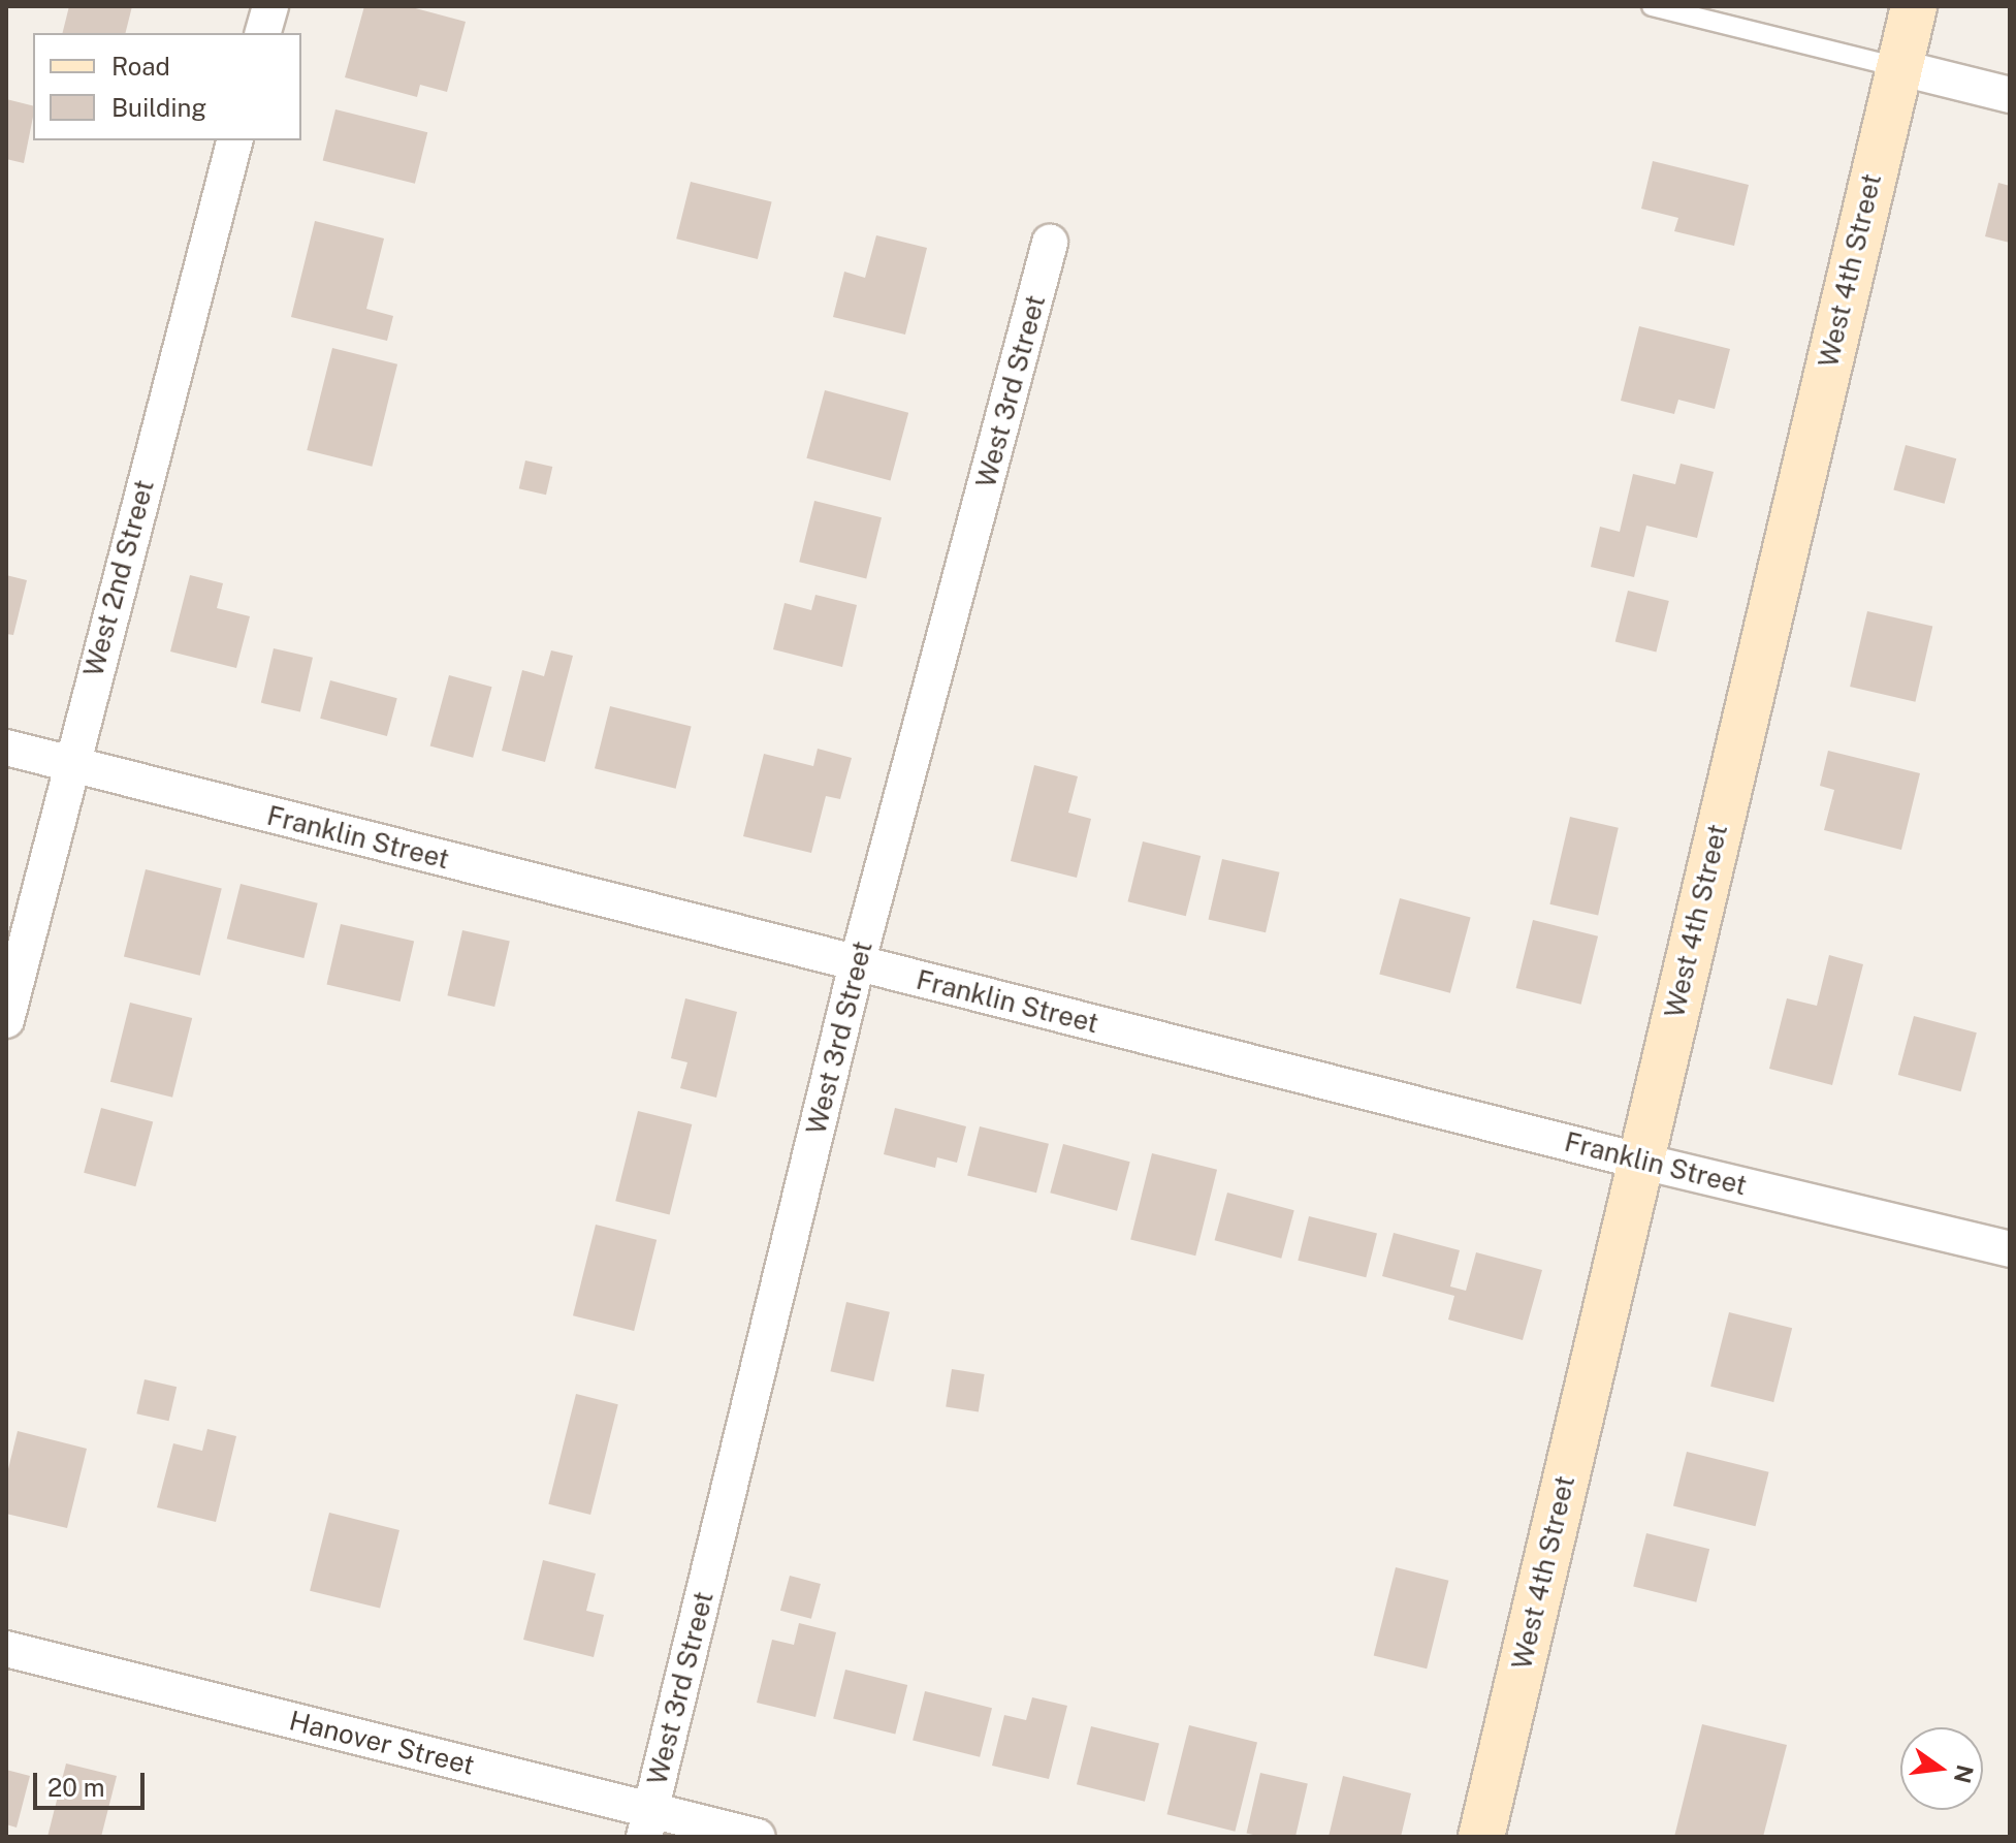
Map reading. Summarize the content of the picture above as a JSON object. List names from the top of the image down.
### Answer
{
  "streets": {
    "main road": ["West 4th Street"],
    "street": [
      "West 3rd Street",
      "West 2nd Street",
      "Franklin Street",
      "Hanover Street"
    ]
  },
  "crossings": [
    ["West 4th Street", "Franklin Street"],
    ["West 3rd Street", "Franklin Street"],
    ["West 3rd Street", "Hanover Street"],
    ["West 2nd Street", "Franklin Street"]
  ],
  "legend": ["Road", "Building"],
  "scale_bar": "20 m",
  "north": "right"
}
